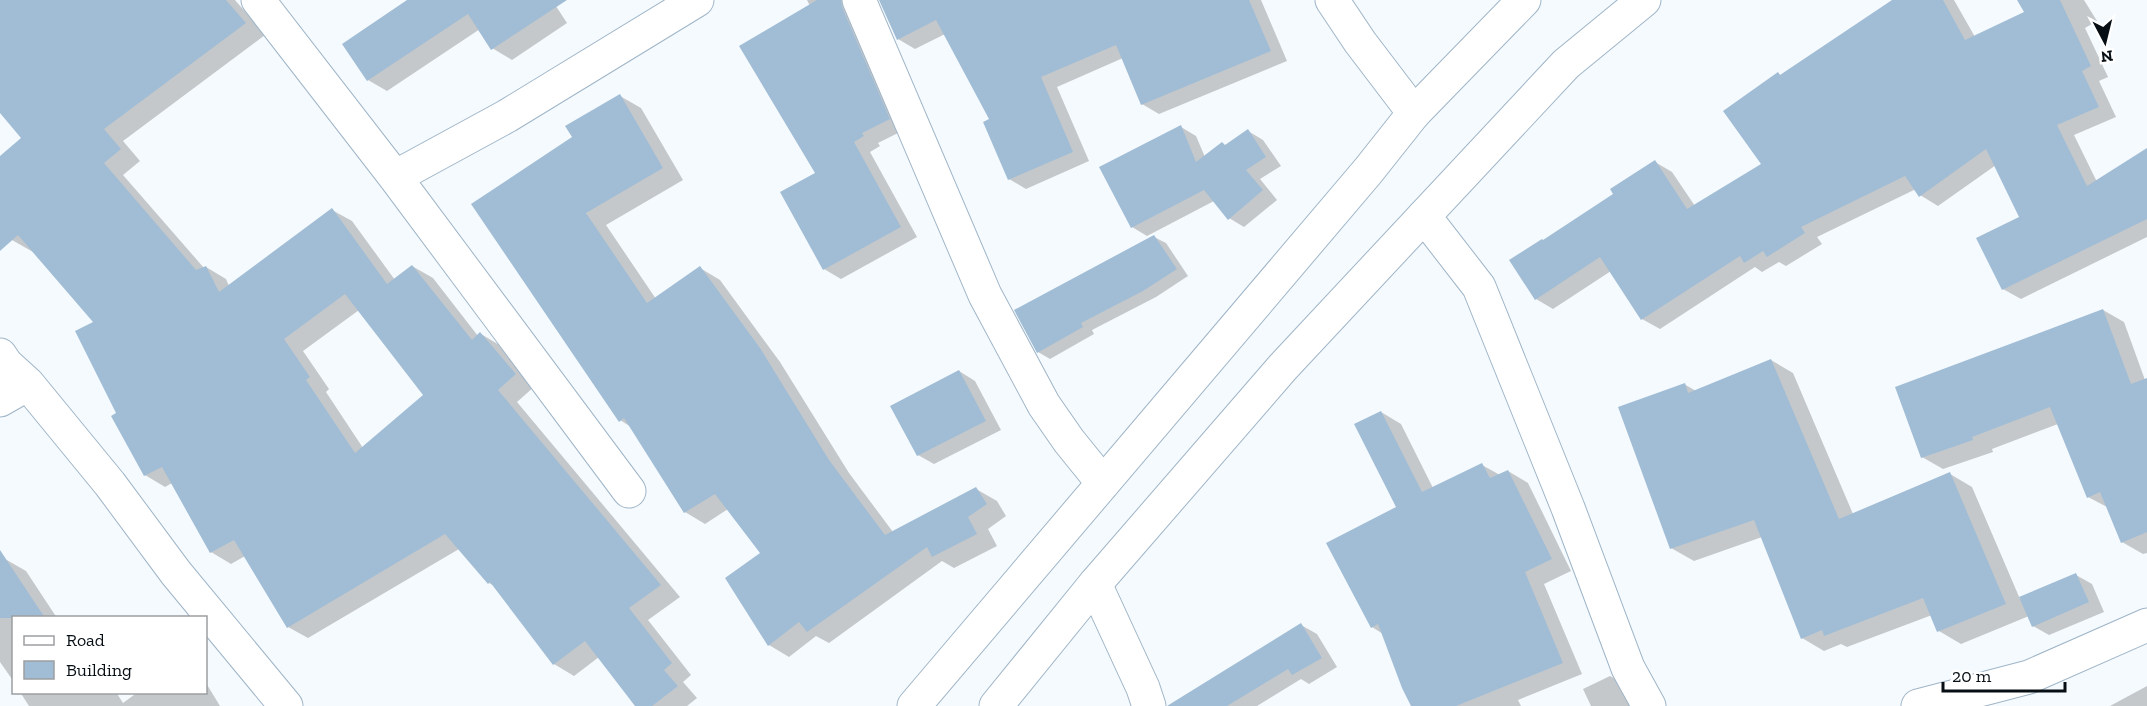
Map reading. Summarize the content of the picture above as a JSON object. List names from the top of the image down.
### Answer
{
  "legend": ["Road", "Building"],
  "scale_bar": "20 m",
  "north": "bottom"
}
